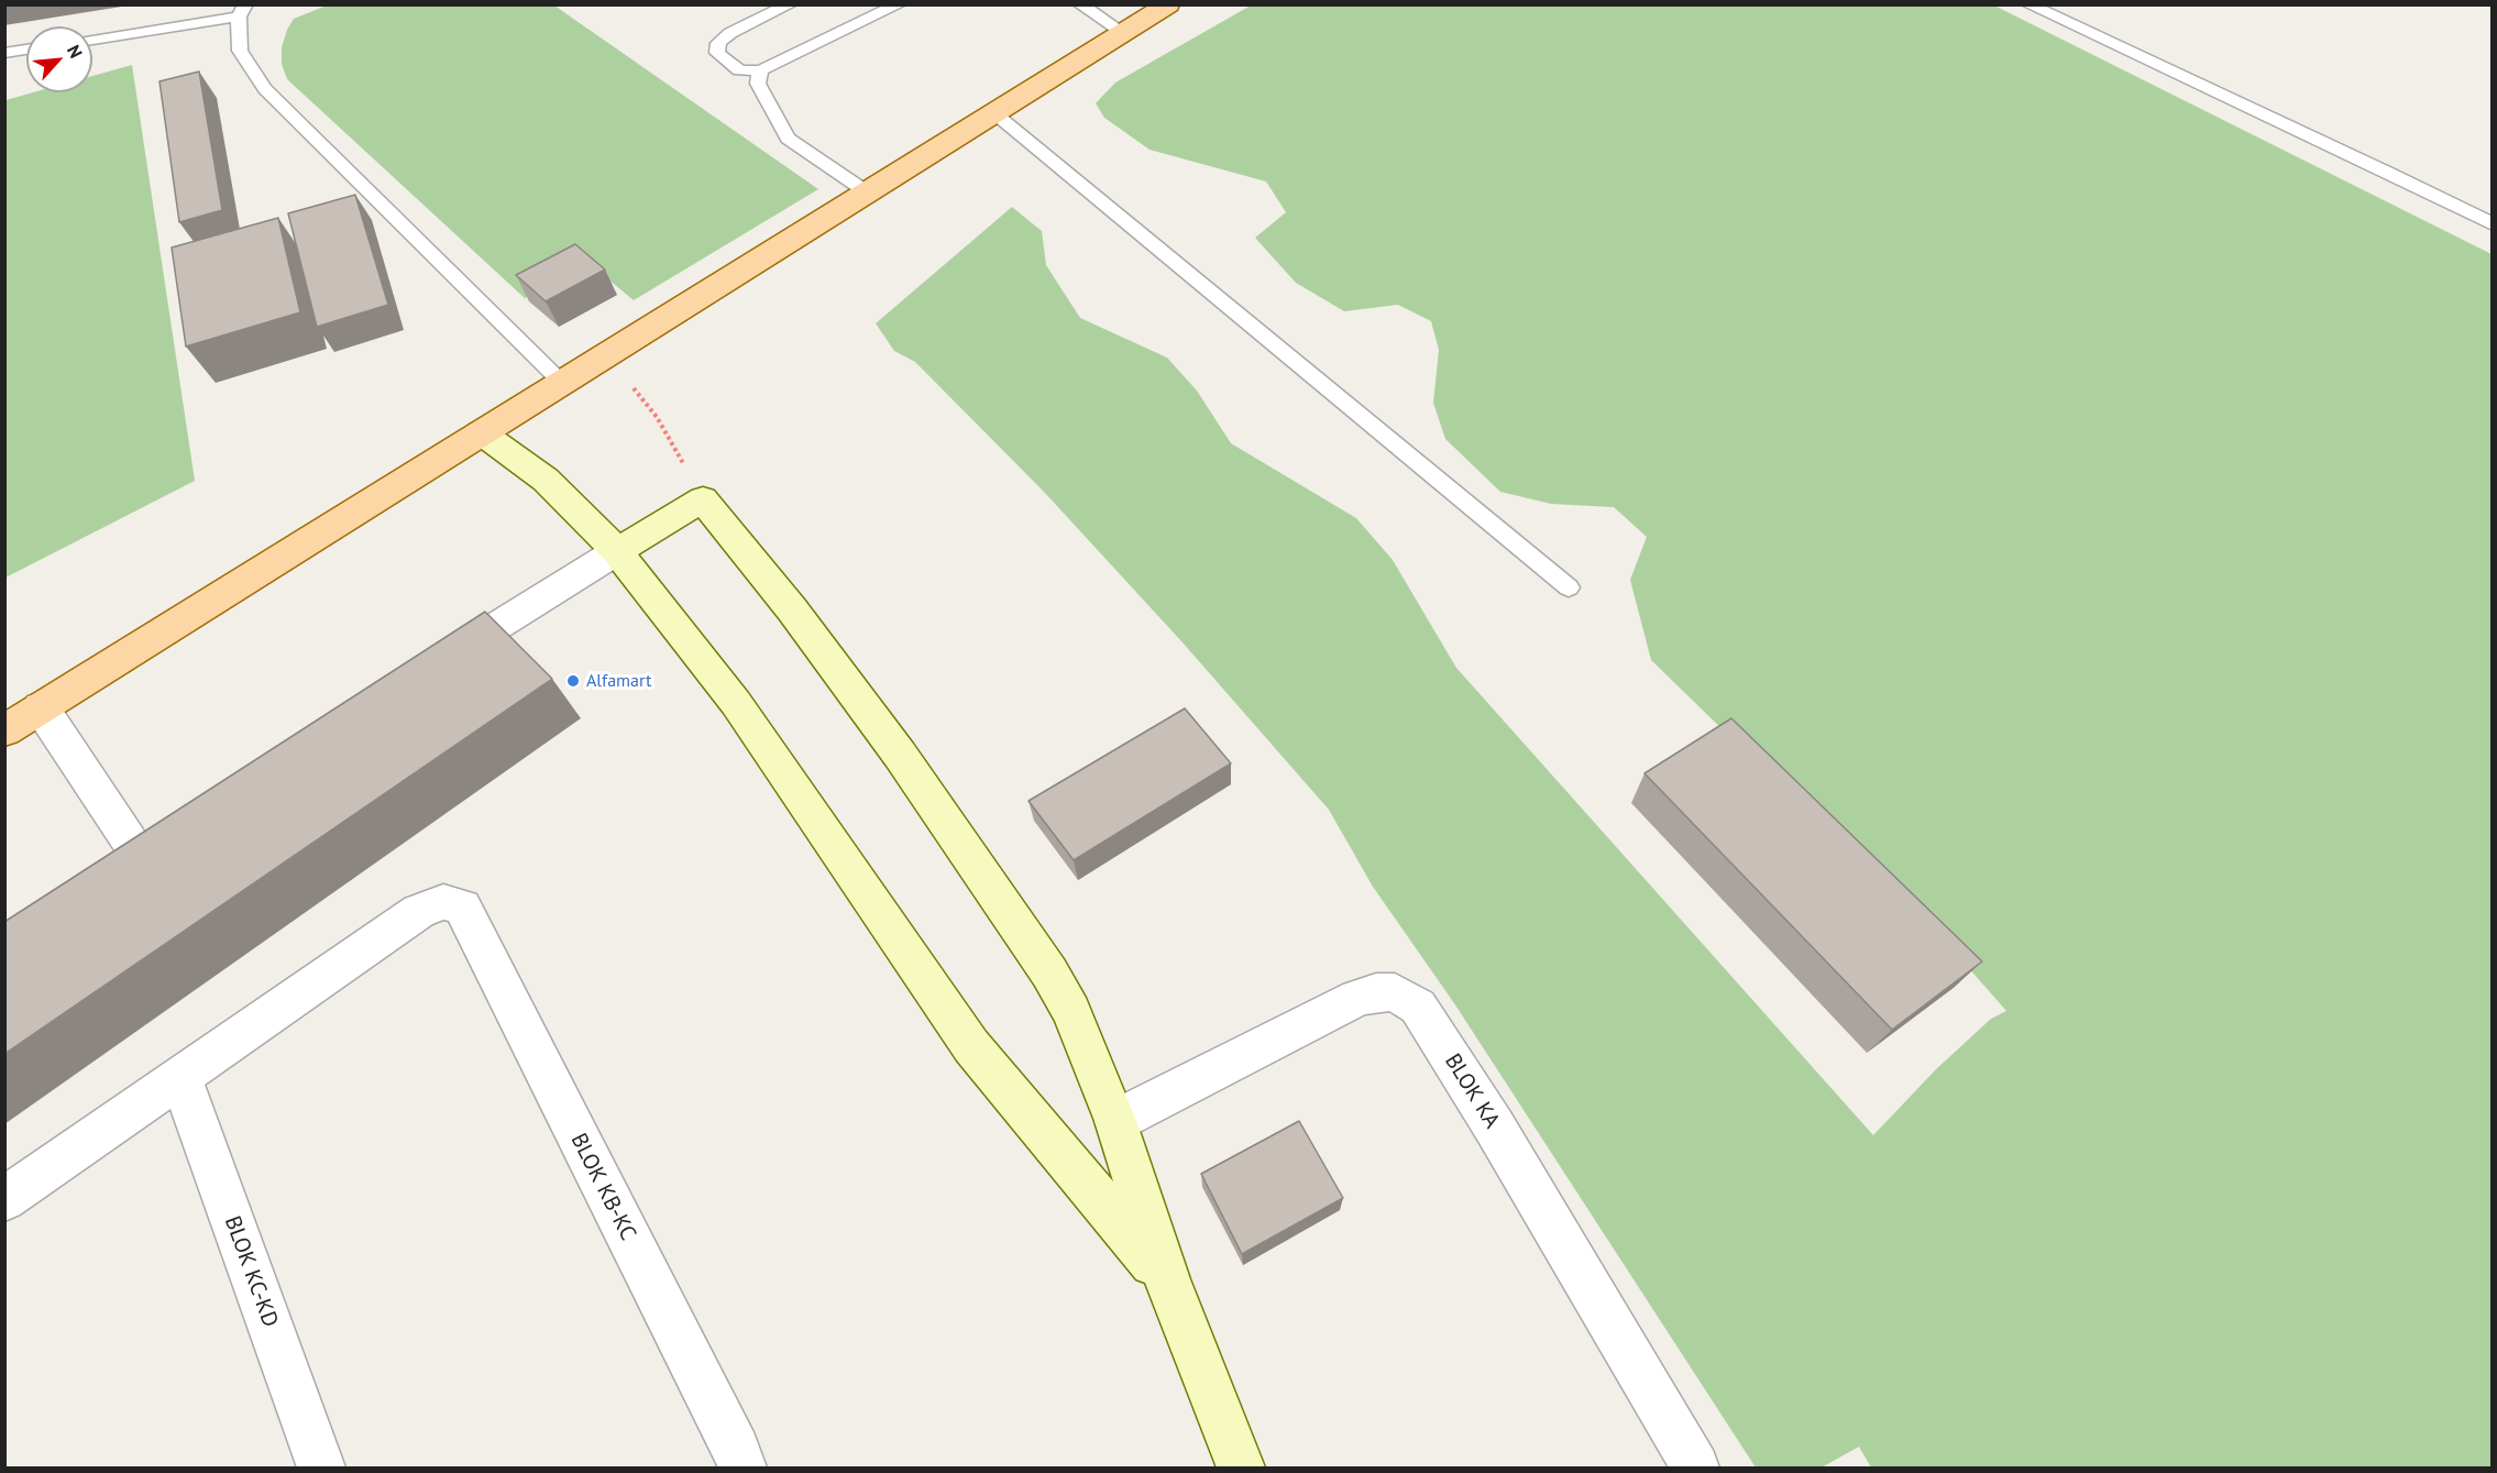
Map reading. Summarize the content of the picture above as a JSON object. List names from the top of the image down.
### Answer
{
  "streets": {
    "street": ["BLOK KA", "BLOK KB-KC", "BLOK KC-KD"]
  },
  "crossings": [
    ["BLOK KB-KC", "BLOK KC-KD"]
  ],
  "places": ["Alfamart"],
  "north": "top right"
}
